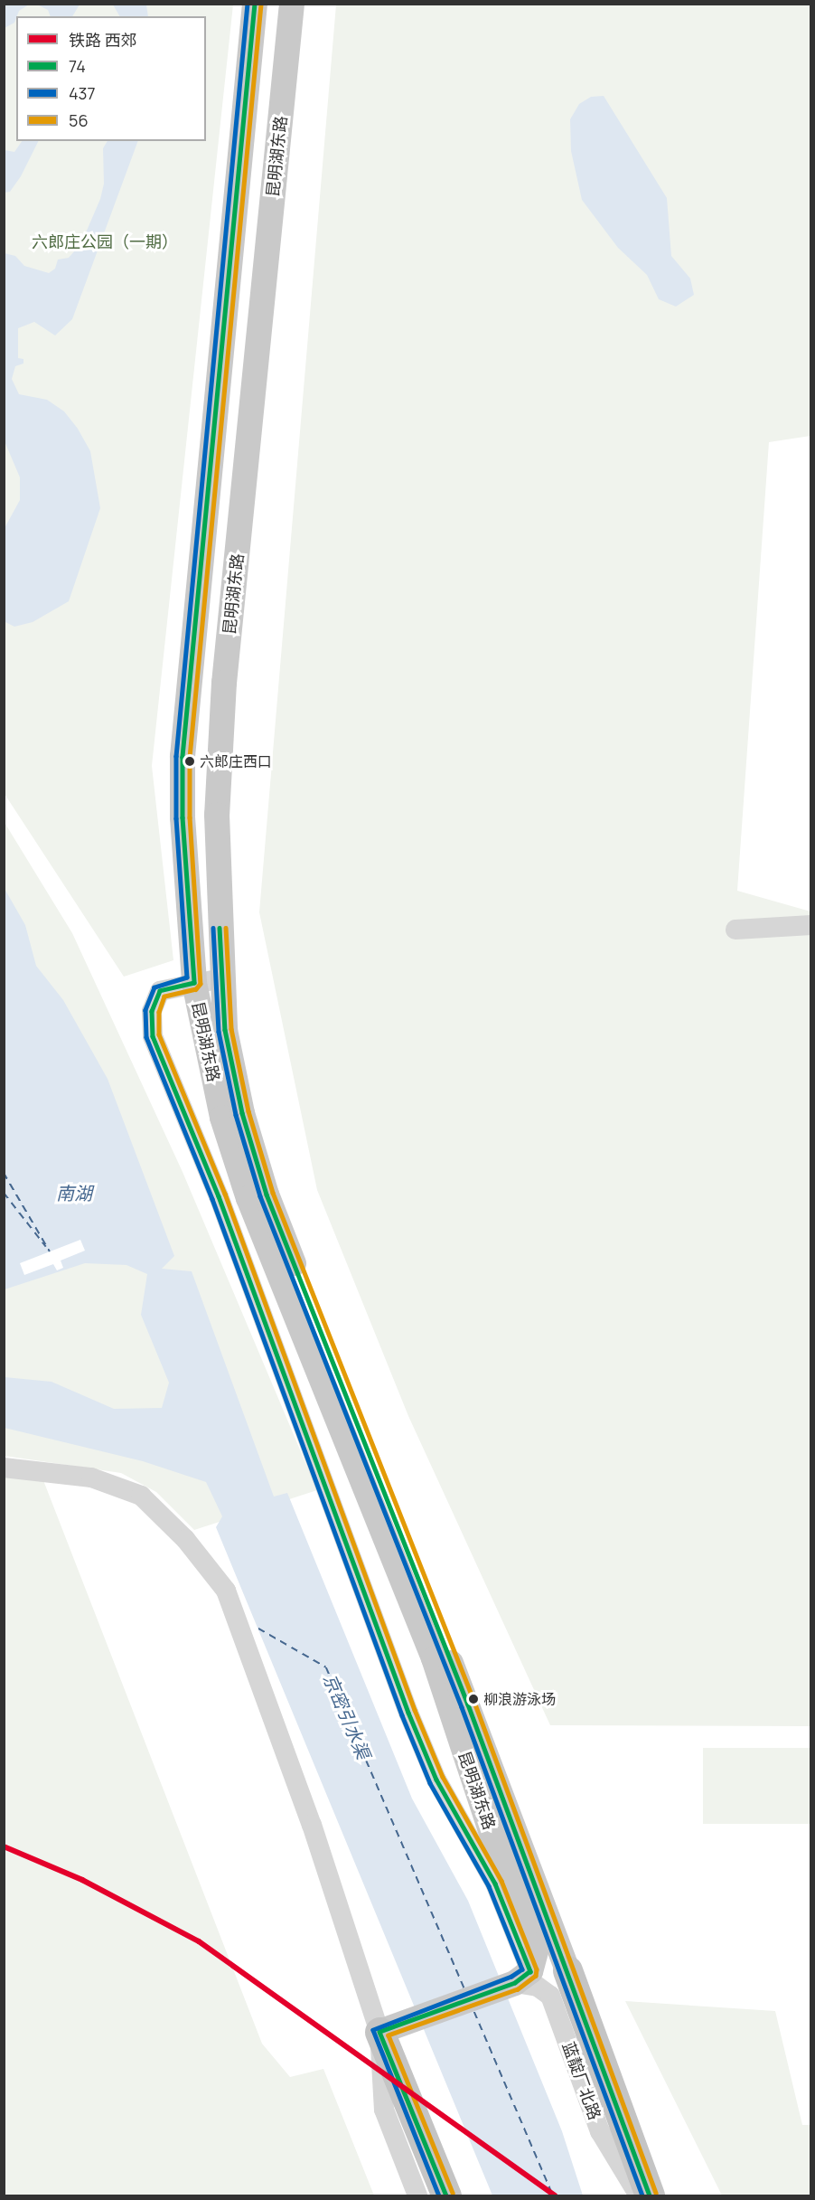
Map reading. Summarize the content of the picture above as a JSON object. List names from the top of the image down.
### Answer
{
  "streets": {
    "highway": ["蓝靛厂北路"],
    "main road": ["昆明湖东路"]
  },
  "crossings": [
    ["昆明湖东路", "蓝靛厂北路"]
  ],
  "water": ["南湖", "京密引水渠"],
  "parks": ["六郎庄公园（一期）"],
  "places": ["六郎庄西口", "柳浪游泳场"],
  "lines": [
    "transit line 74",
    "transit line 437",
    "transit line 56",
    "rail line 西郊"
  ],
  "legend": [
    "铁路 西郊",
    "74",
    "437",
    "56"
  ]
}
